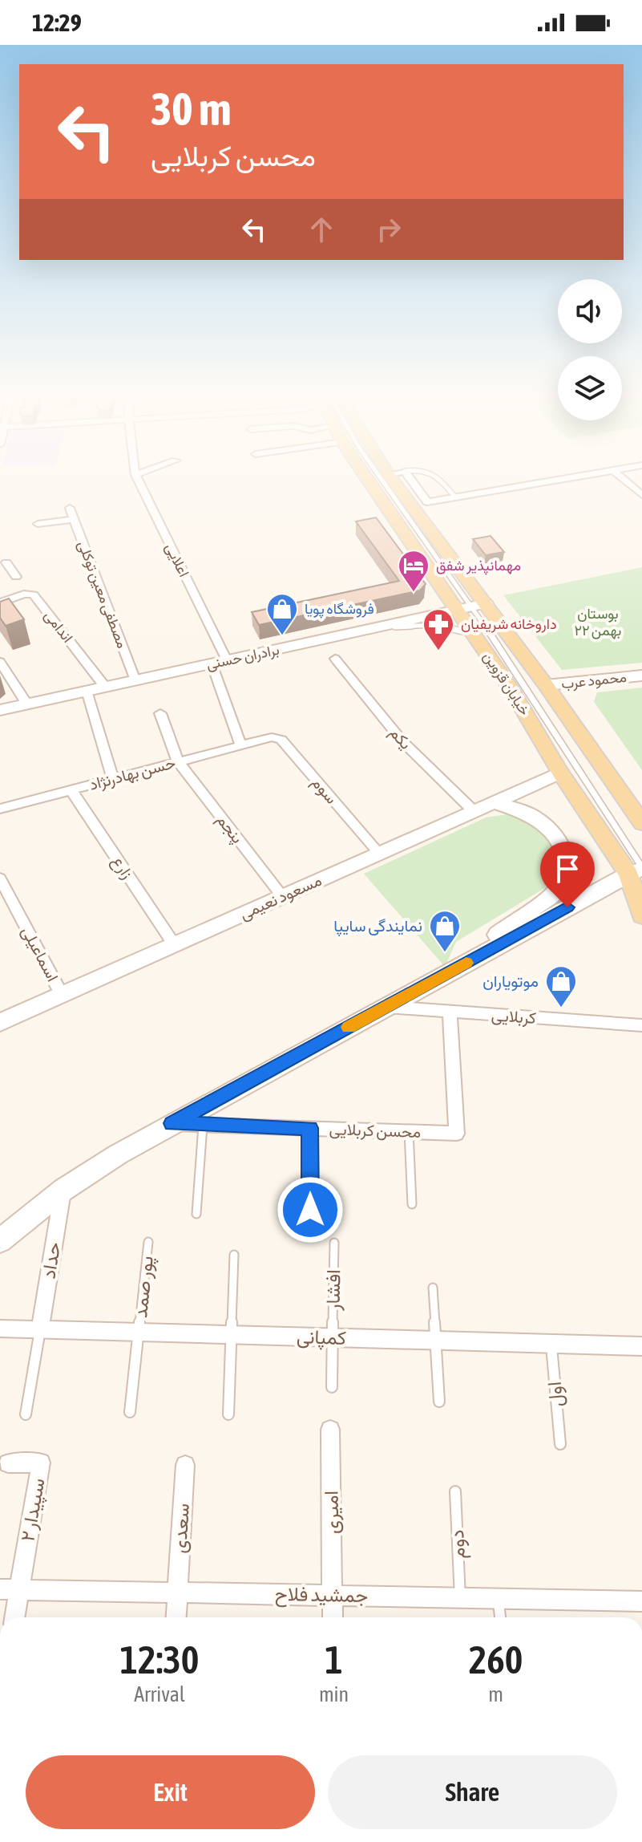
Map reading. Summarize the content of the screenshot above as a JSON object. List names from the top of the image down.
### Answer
{
  "streets": {
    "main road": [
      "برادران حسنی",
      "محمود عرب",
      "خیابان قزوین",
      "مسعود نعیمی"
    ],
    "street": [
      "اعلایی",
      "مصطفی معین توکلی",
      "اندامی",
      "یکم",
      "حسن بهادرنژاد",
      "سوم",
      "پنجم",
      "زارع",
      "اسماعیلی",
      "کربلایی",
      "محسن کربلایی",
      "حداد",
      "کمپانی",
      "سپیدار ۲",
      "امیری",
      "سعدی",
      "جمشید فلاح"
    ],
    "lane": [
      "پور صمد",
      "افشار",
      "اول",
      "دوم"
    ]
  },
  "crossings": [
    ["اعلایی", "برادران حسنی"],
    ["اعلایی", "حسن بهادرنژاد"],
    ["مصطفی معین توکلی", "برادران حسنی"],
    ["اندامی", "برادران حسنی"],
    ["برادران حسنی", "خیابان قزوین"],
    ["محمود عرب", "خیابان قزوین"],
    ["خیابان قزوین", "مسعود نعیمی"],
    ["یکم", "مسعود نعیمی"],
    ["حسن بهادرنژاد", "سوم"],
    ["حسن بهادرنژاد", "پنجم"],
    ["حسن بهادرنژاد", "زارع"],
    ["سوم", "مسعود نعیمی"],
    ["پنجم", "مسعود نعیمی"],
    ["زارع", "مسعود نعیمی"],
    ["مسعود نعیمی", "اسماعیلی"],
    ["کربلایی", "محسن کربلایی"],
    ["حداد", "کمپانی"],
    ["پور صمد", "کمپانی"],
    ["افشار", "کمپانی"],
    ["کمپانی", "اول"],
    ["سپیدار ۲", "جمشید فلاح"],
    ["امیری", "جمشید فلاح"],
    ["سعدی", "جمشید فلاح"],
    ["دوم", "جمشید فلاح"]
  ],
  "parks": ["بوستان ۲۲ بهمن"],
  "places": {
    "hotel": ["مهمانپذیر شفق"],
    "shop": ["فروشگاه پویا", "نمایندگی سایپا", "موتویاران"],
    "pharmacy": ["داروخانه شریفیان"]
  },
  "page": {
    "status": "12:29",
    "turn": ["30 m", "محسن کربلایی"],
    "eta": [
      "12:30",
      "Arrival",
      "1",
      "min",
      "260",
      "m"
    ],
    "buttons": ["Exit", "Share"]
  }
}
